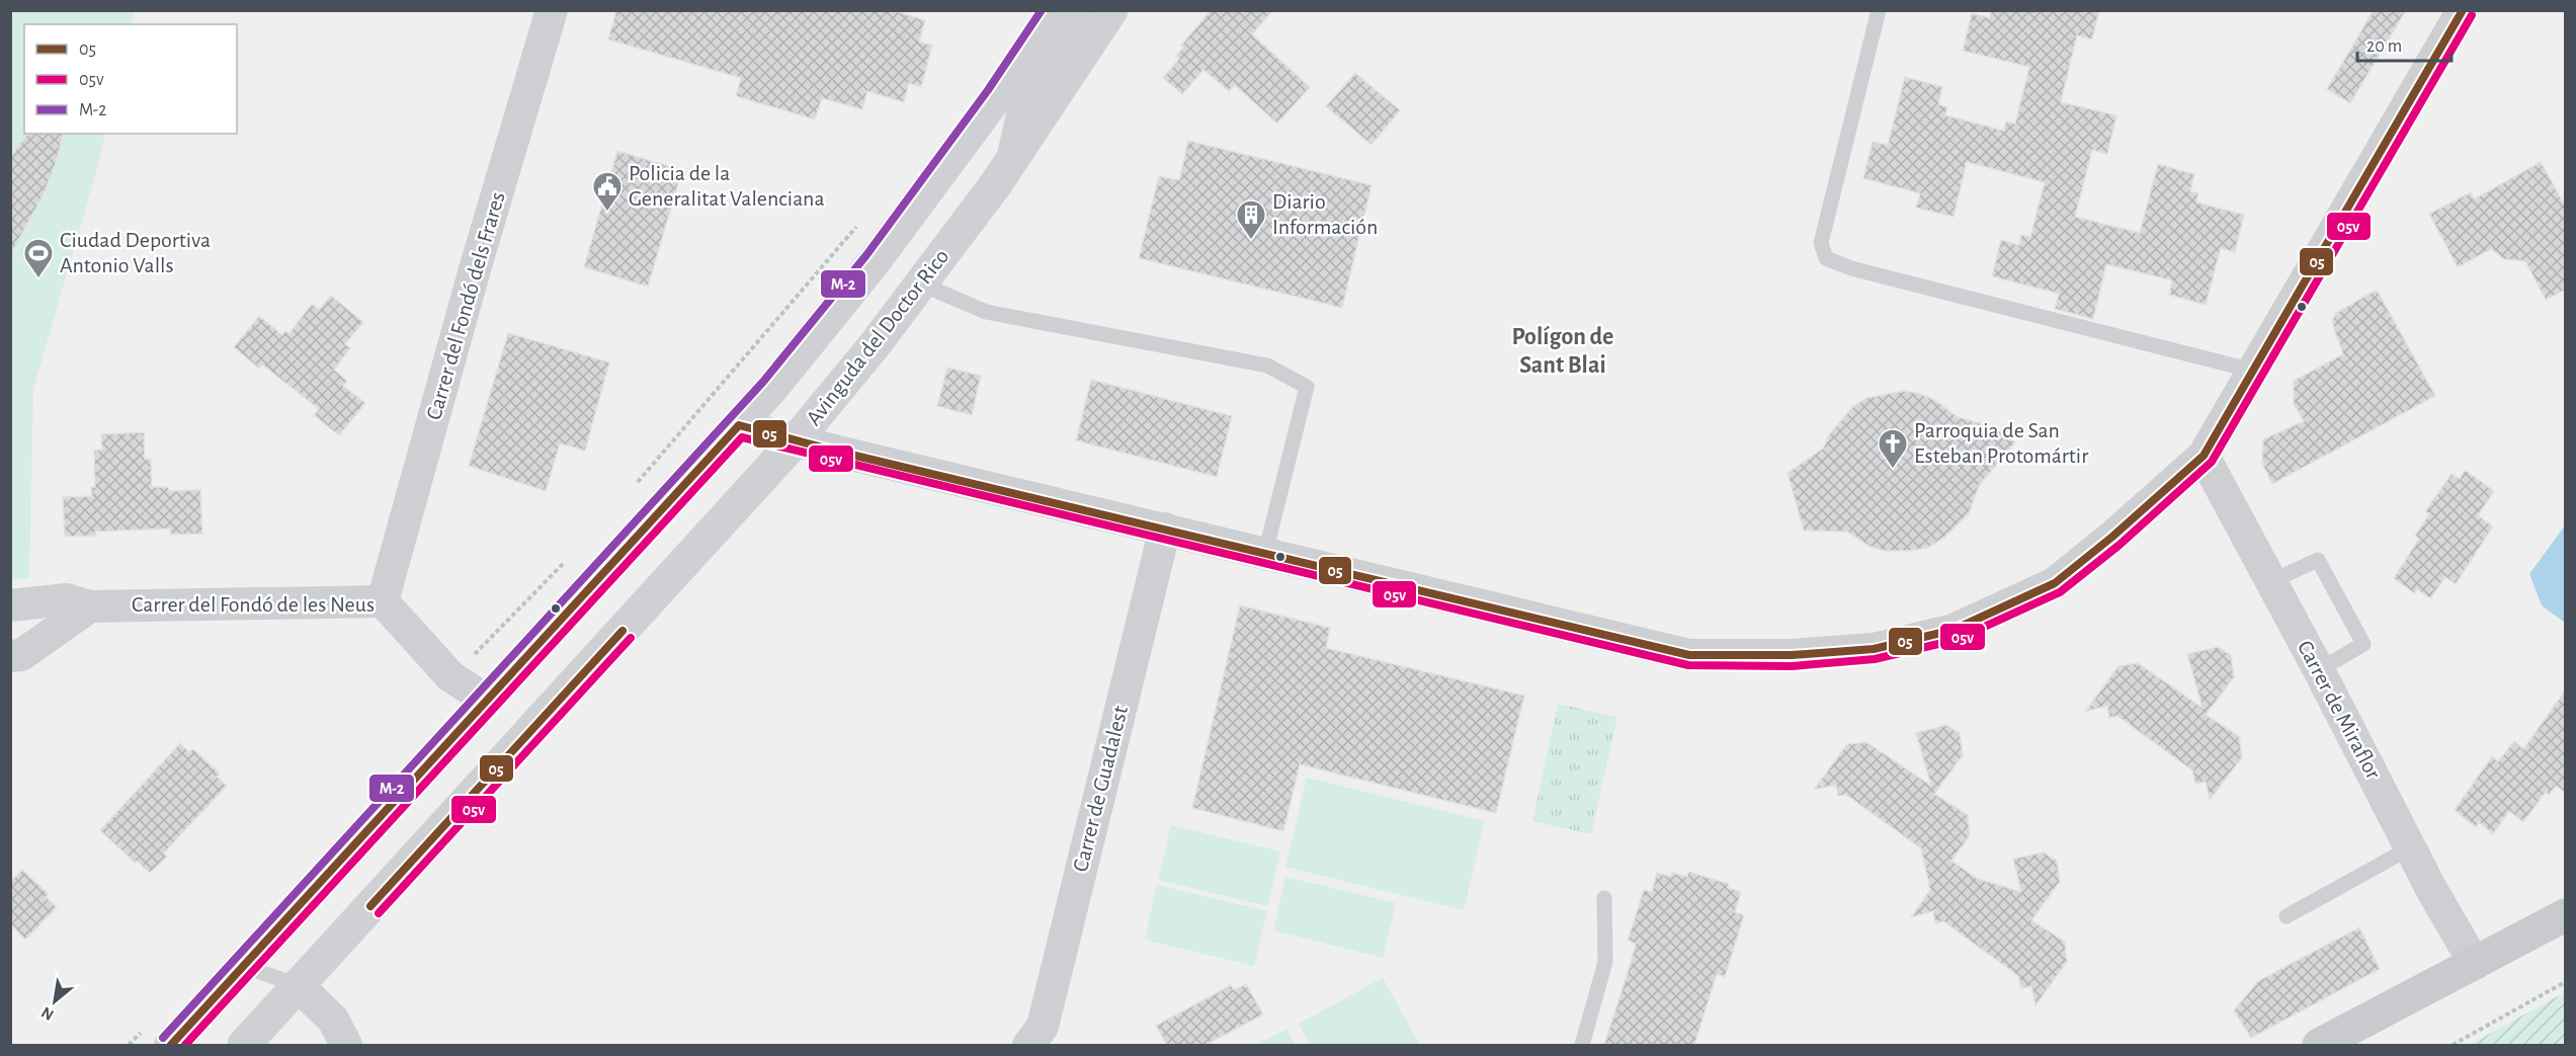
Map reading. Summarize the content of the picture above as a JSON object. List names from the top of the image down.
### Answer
{
  "streets": {
    "street": [
      "Carrer del Fondó dels Frares",
      "Avinguda del Doctor Rico",
      "Carrer del Fondó de les Neus",
      "Carrer de Miraflor",
      "Carrer de Guadalest"
    ]
  },
  "crossings": [
    ["Carrer del Fondó dels Frares", "Carrer del Fondó de les Neus"]
  ],
  "districts": ["Polígon de Sant Blai"],
  "places": {
    "public building": ["Policia de la Generalitat Valenciana"],
    "building": ["Diario Información"],
    "sports": ["Ciudad Deportiva Antonio Valls"],
    "church": ["Parroquia de San Esteban Protomártir"]
  },
  "lines": ["transit line 05", "transit line M-2", "transit line 05v"],
  "legend": ["05", "05v", "M-2"],
  "scale_bar": "20 m",
  "north": "bottom left"
}
